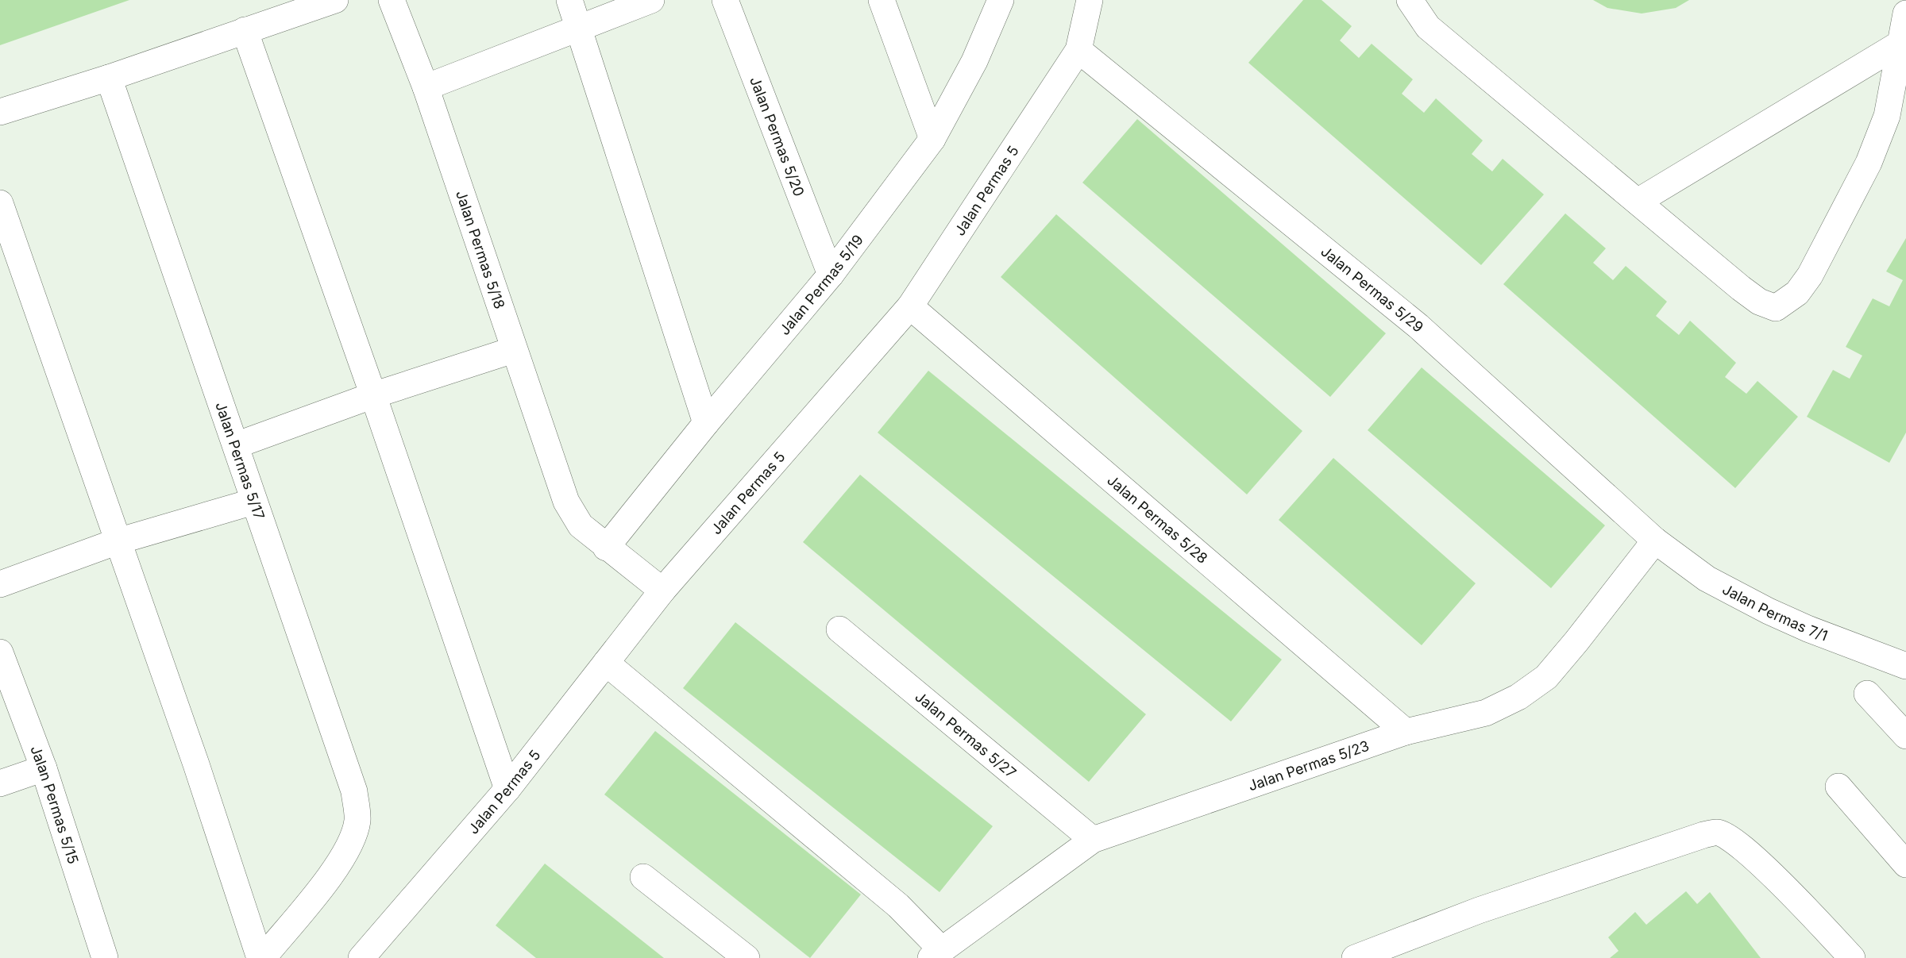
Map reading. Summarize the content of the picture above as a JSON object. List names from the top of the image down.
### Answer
{
  "streets": {
    "street": [
      "Jalan Permas 5/20",
      "Jalan Permas 5",
      "Jalan Permas 5/18",
      "Jalan Permas 5/19",
      "Jalan Permas 5/29",
      "Jalan Permas 5/17",
      "Jalan Permas 5/28",
      "Jalan Permas 7/1",
      "Jalan Permas 5/27",
      "Jalan Permas 5/23",
      "Jalan Permas 5/15"
    ]
  },
  "crossings": [
    ["Jalan Permas 5/20", "Jalan Permas 5/19"],
    ["Jalan Permas 5", "Jalan Permas 5/18"],
    ["Jalan Permas 5", "Jalan Permas 5/29"],
    ["Jalan Permas 5", "Jalan Permas 5/28"],
    ["Jalan Permas 5/18", "Jalan Permas 5/19"],
    ["Jalan Permas 5/29", "Jalan Permas 7/1"],
    ["Jalan Permas 5/29", "Jalan Permas 5/23"],
    ["Jalan Permas 5/28", "Jalan Permas 5/23"],
    ["Jalan Permas 7/1", "Jalan Permas 5/23"],
    ["Jalan Permas 5/27", "Jalan Permas 5/23"]
  ]
}
